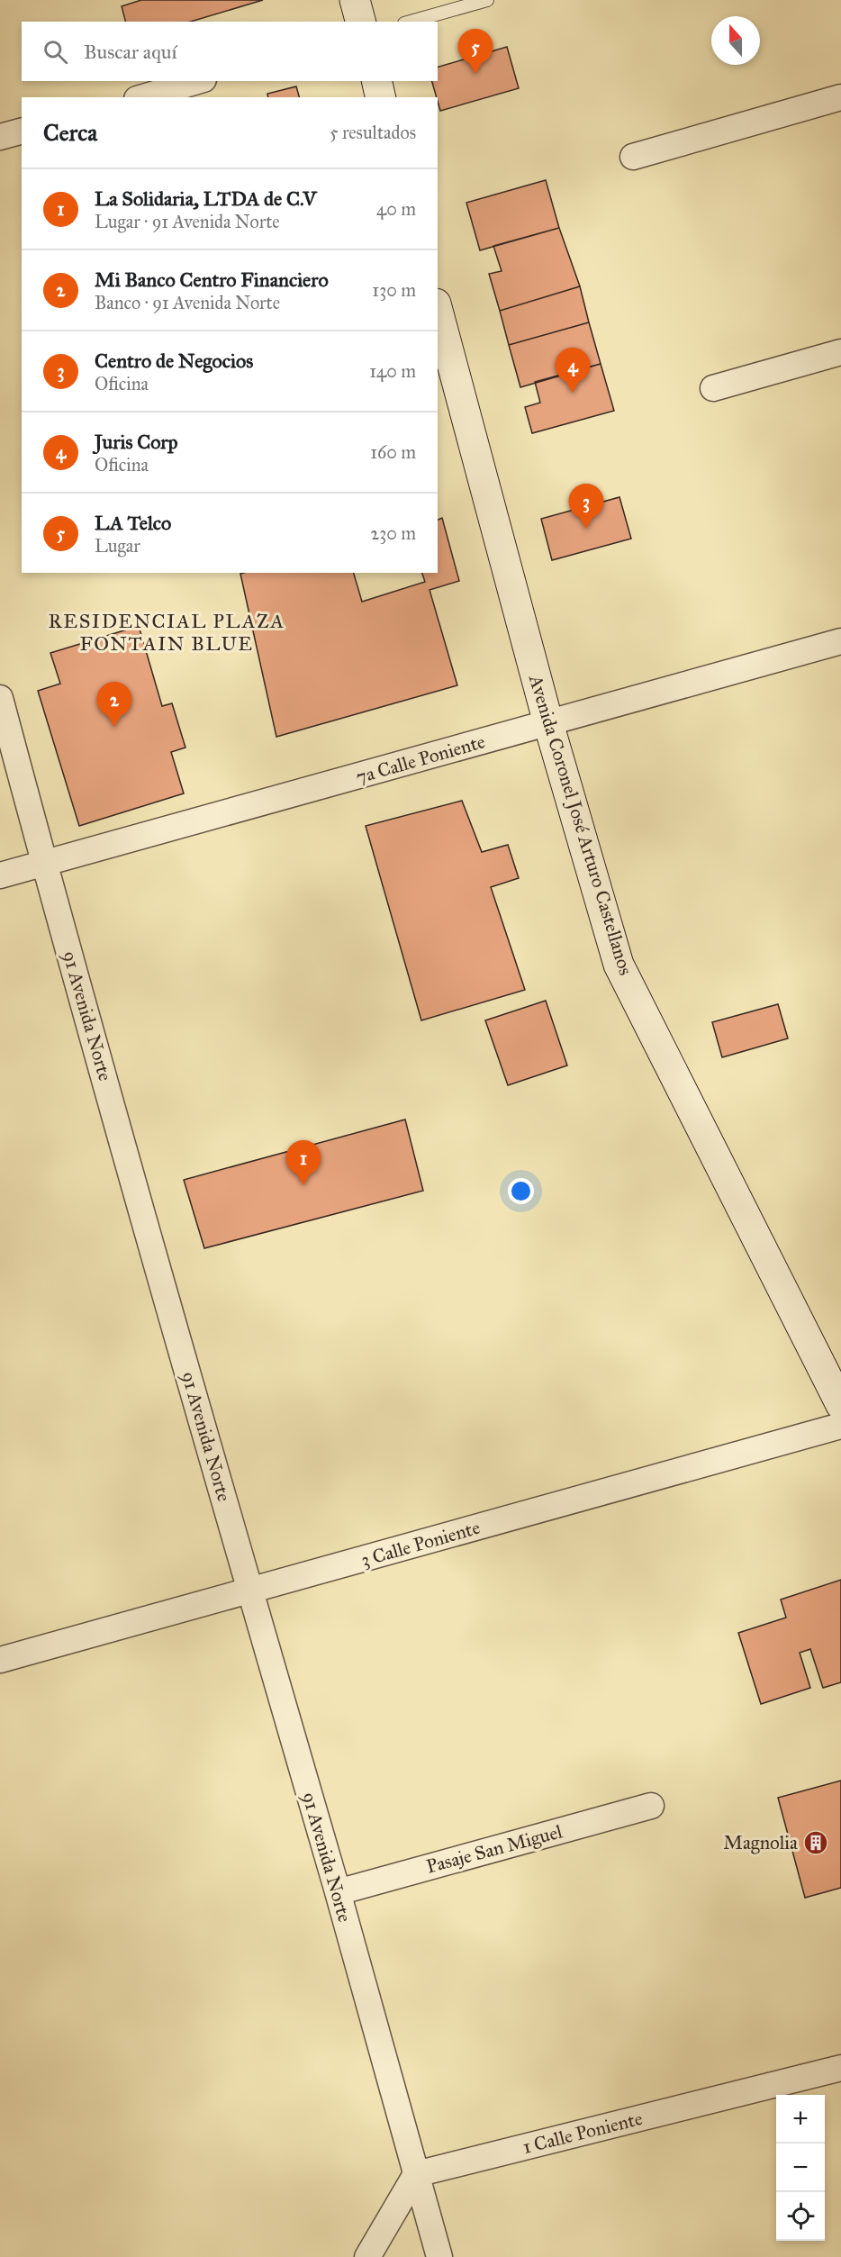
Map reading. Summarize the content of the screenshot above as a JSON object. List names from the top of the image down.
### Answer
{
  "streets": {
    "street": [
      "7a Calle Poniente",
      "Avenida Coronel José Arturo Castellanos",
      "91 Avenida Norte",
      "3 Calle Poniente",
      "Pasaje San Miguel",
      "1 Calle Poniente"
    ]
  },
  "crossings": [
    ["7a Calle Poniente", "Avenida Coronel José Arturo Castellanos"],
    ["7a Calle Poniente", "91 Avenida Norte"],
    ["91 Avenida Norte", "3 Calle Poniente"],
    ["91 Avenida Norte", "Pasaje San Miguel"],
    ["91 Avenida Norte", "1 Calle Poniente"]
  ],
  "districts": ["RESIDENCIAL PLAZA FONTAIN BLUE"],
  "places": {
    "building": ["Magnolia"]
  },
  "north": "top",
  "page": {
    "search": "Buscar aquí",
    "pins": [
      "5",
      "4",
      "3",
      "2",
      "1"
    ],
    "heading": ["Cerca", "5 resultados"],
    "list": [
      {
        "mark": "1",
        "name": "La Solidaria, LTDA de C.V",
        "note": "Lugar · 91 Avenida Norte",
        "value": "40 m"
      },
      {
        "mark": "2",
        "name": "Mi Banco Centro Financiero",
        "note": "Banco · 91 Avenida Norte",
        "value": "130 m"
      },
      {
        "mark": "3",
        "name": "Centro de Negocios",
        "note": "Oficina",
        "value": "140 m"
      },
      {
        "mark": "4",
        "name": "Juris Corp",
        "note": "Oficina",
        "value": "160 m"
      },
      {
        "mark": "5",
        "name": "LA Telco",
        "note": "Lugar",
        "value": "230 m"
      }
    ],
    "map_buttons": ["+", "−"]
  }
}
